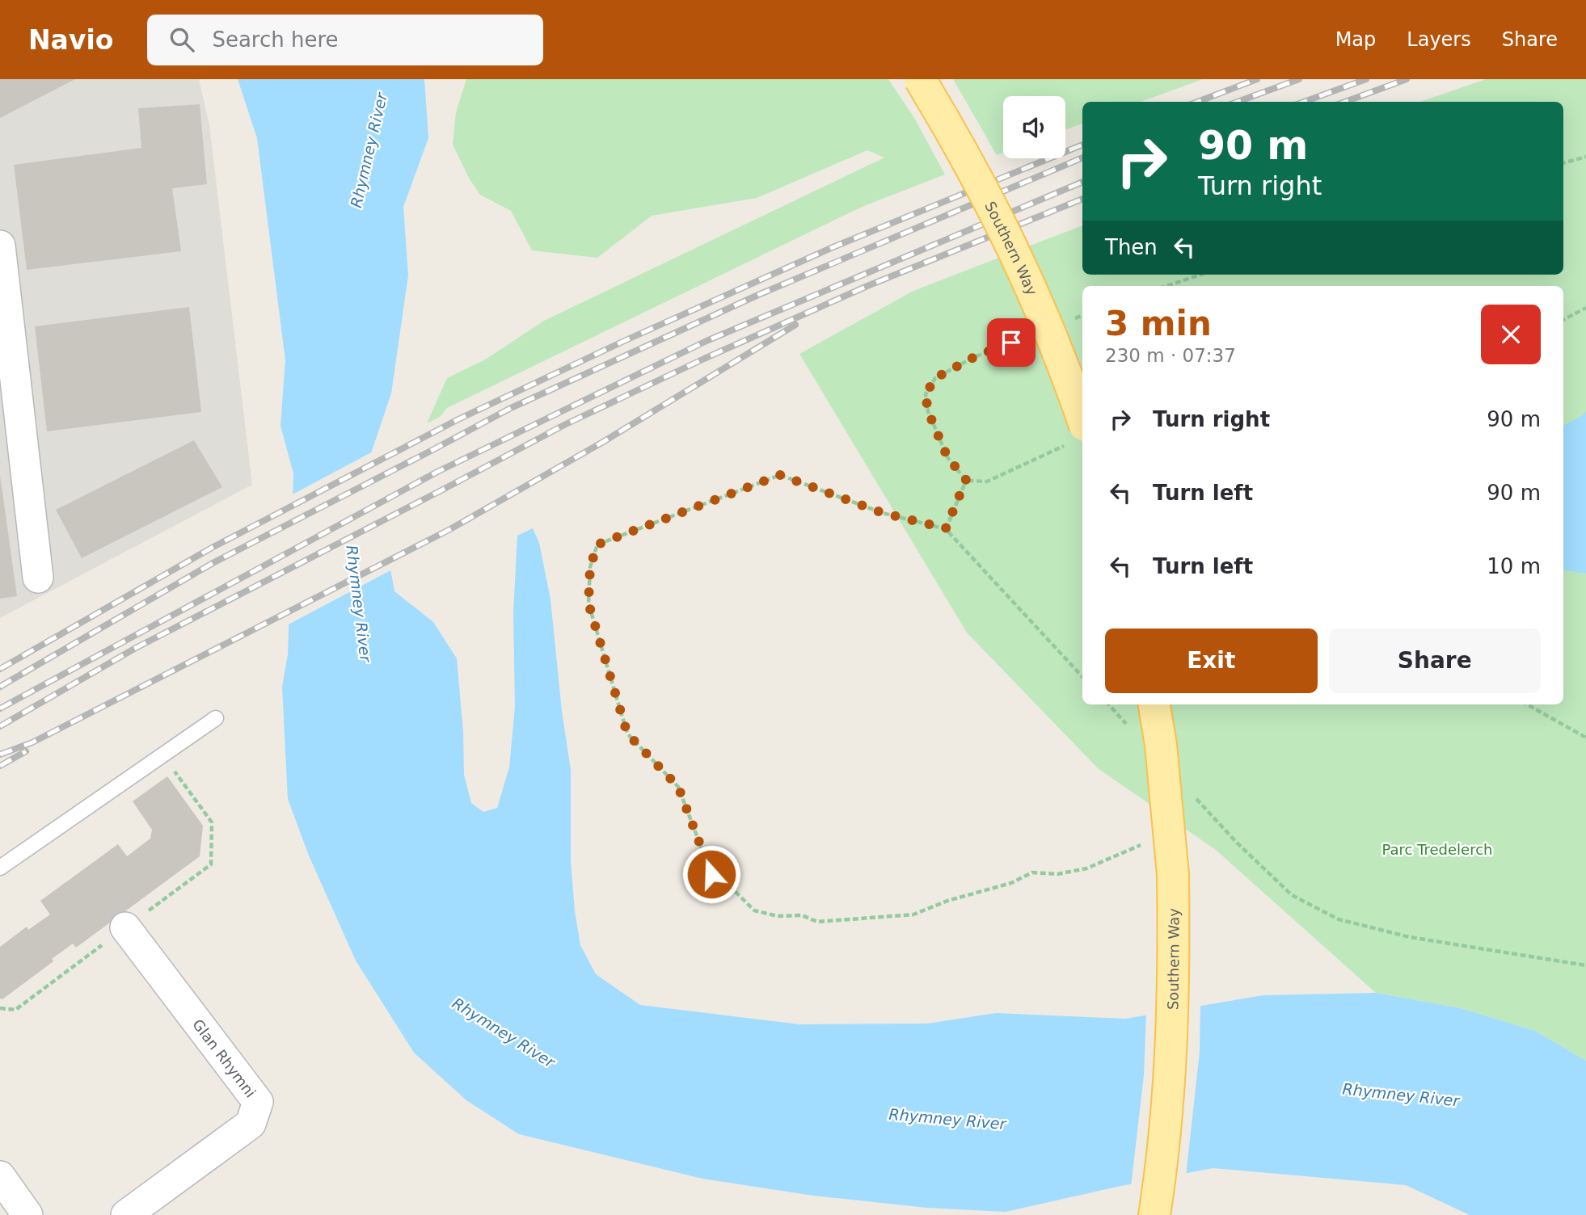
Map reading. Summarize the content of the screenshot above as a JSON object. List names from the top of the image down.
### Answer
{
  "streets": {
    "main road": ["Southern Way"],
    "street": ["Glan Rhymni"]
  },
  "water": ["Rhymney River"],
  "parks": ["Parc Tredelerch"],
  "page": {
    "header": "Navio",
    "search": "Search here",
    "nav": ["Map", "Layers", "Share"],
    "turn": ["90 m", "Turn right"],
    "then": "Then",
    "heading": ["3 min", "230 m · 07:37"],
    "list": [
      {
        "name": "Turn right",
        "value": "90 m"
      },
      {
        "name": "Turn left",
        "value": "90 m"
      },
      {
        "name": "Turn left",
        "value": "10 m"
      }
    ],
    "buttons": ["Exit", "Share"]
  }
}
